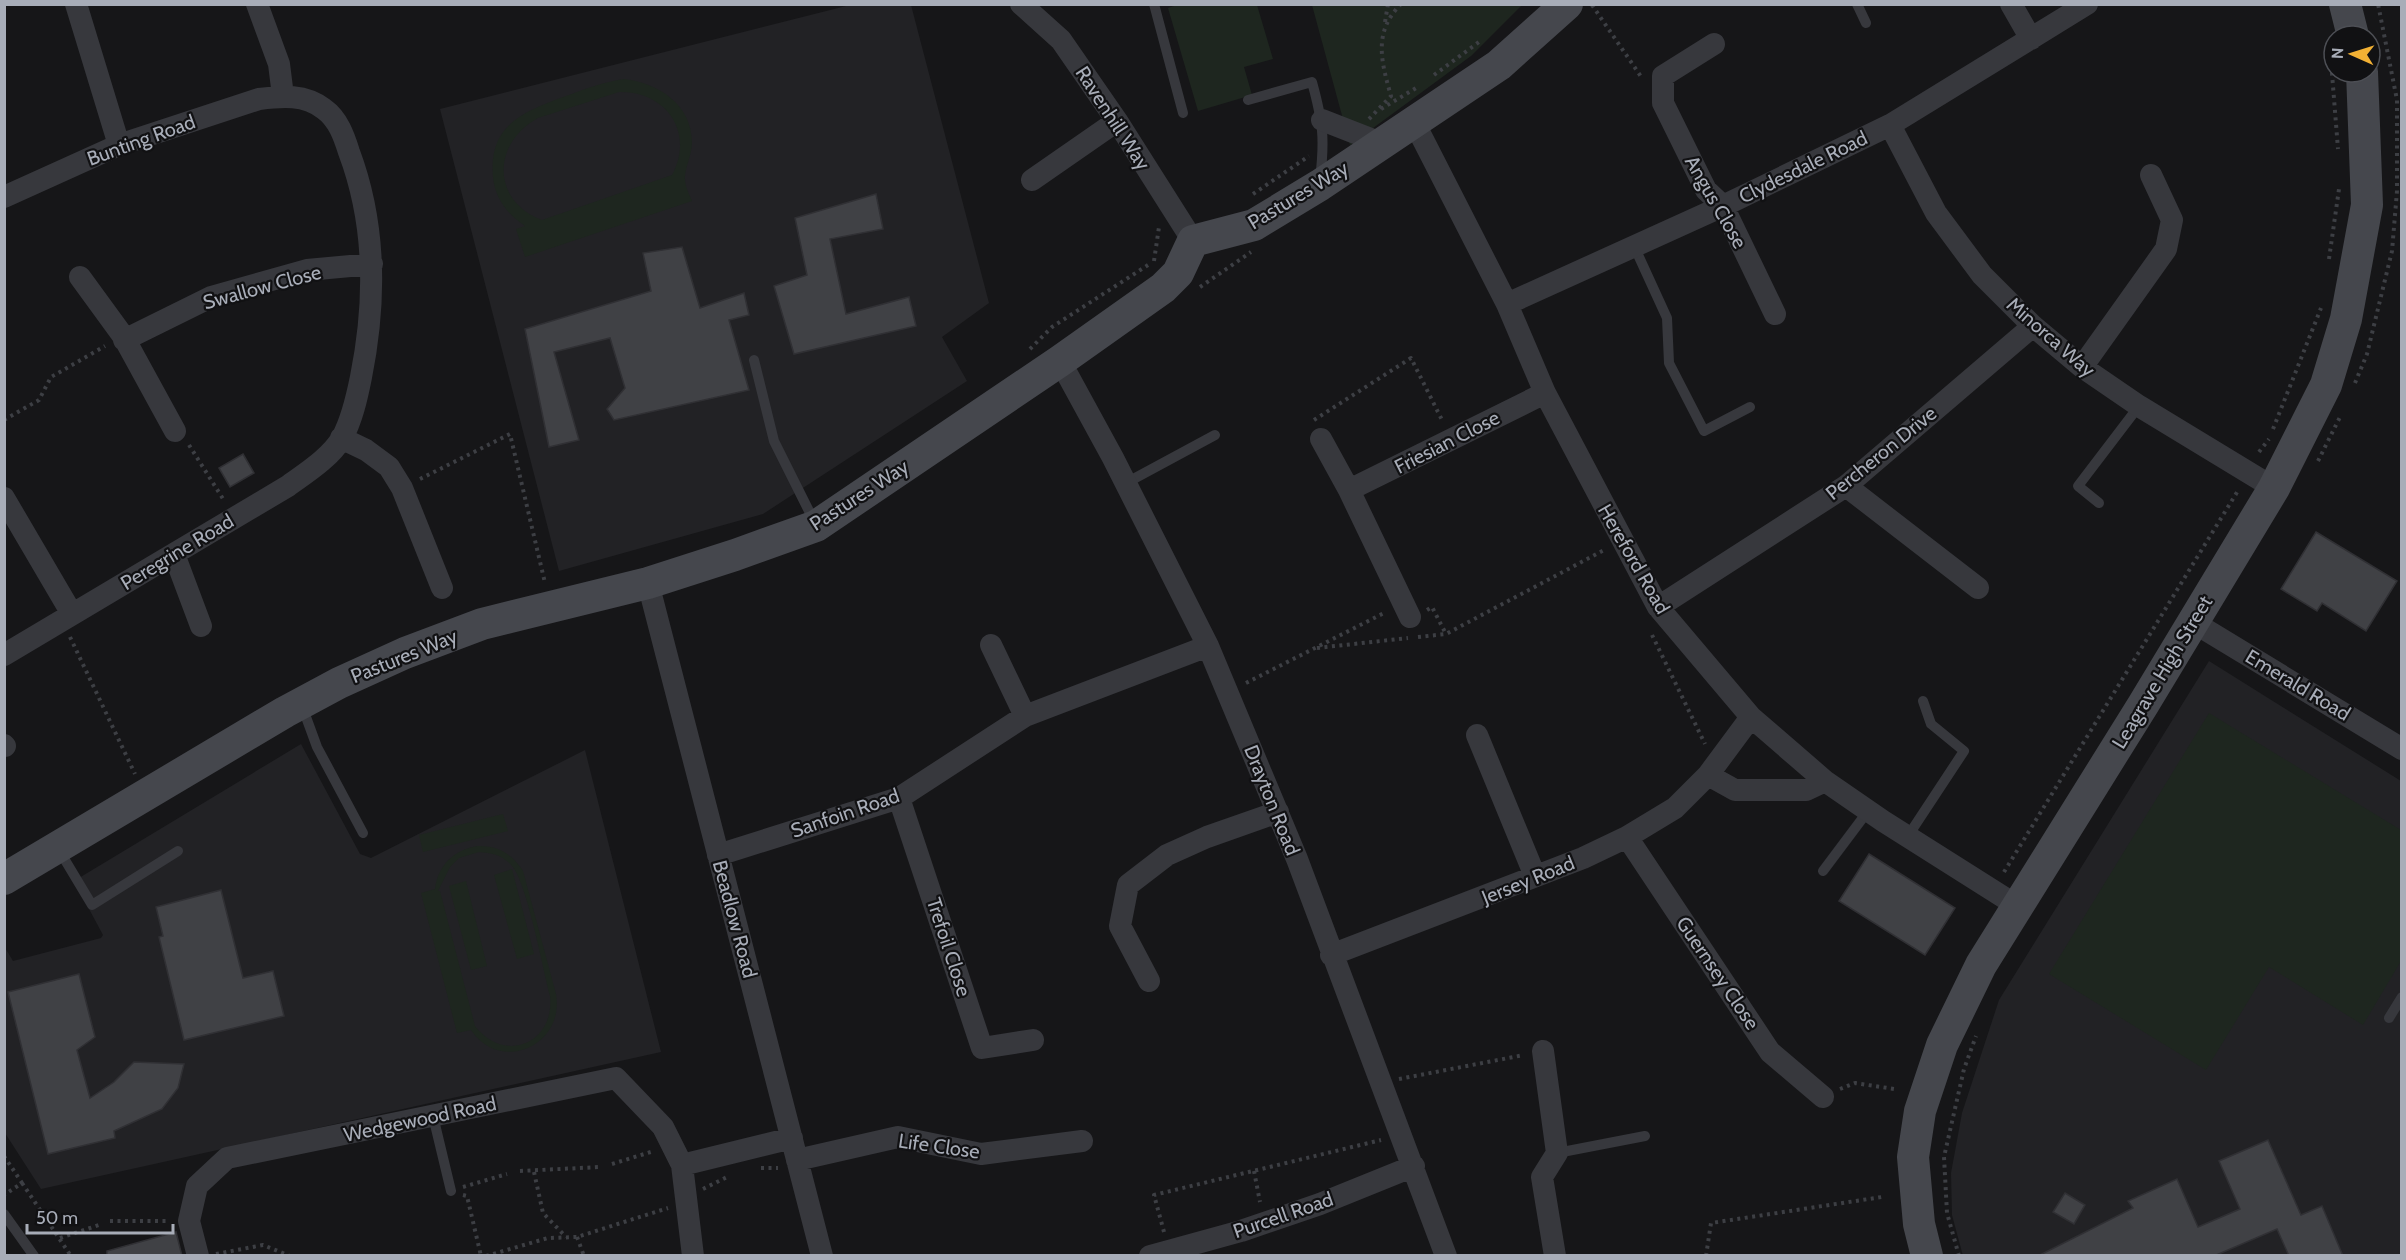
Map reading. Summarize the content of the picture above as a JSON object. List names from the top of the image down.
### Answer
{
  "streets": {
    "street": [
      "Ravenhill Way",
      "Bunting Road",
      "Clydesdale Road",
      "Pastures Way",
      "Angus Close",
      "Swallow Close",
      "Minorca Way",
      "Friesian Close",
      "Percheron Drive",
      "Peregrine Road",
      "Hereford Road",
      "Leagrave High Street",
      "Emerald Road",
      "Drayton Road",
      "Sanfoin Road",
      "Jersey Road",
      "Beadlow Road",
      "Trefoil Close",
      "Guernsey Close",
      "Wedgewood Road",
      "Life Close",
      "Purcell Road"
    ]
  },
  "crossings": [
    ["Ravenhill Way", "Pastures Way"],
    ["Bunting Road", "Peregrine Road"],
    ["Clydesdale Road", "Angus Close"],
    ["Clydesdale Road", "Minorca Way"],
    ["Clydesdale Road", "Hereford Road"],
    ["Pastures Way", "Hereford Road"],
    ["Pastures Way", "Drayton Road"],
    ["Pastures Way", "Beadlow Road"],
    ["Swallow Close", "Peregrine Road"],
    ["Minorca Way", "Percheron Drive"],
    ["Minorca Way", "Leagrave High Street"],
    ["Friesian Close", "Hereford Road"],
    ["Percheron Drive", "Hereford Road"],
    ["Hereford Road", "Leagrave High Street"],
    ["Hereford Road", "Jersey Road"],
    ["Leagrave High Street", "Emerald Road"],
    ["Drayton Road", "Sanfoin Road"],
    ["Drayton Road", "Jersey Road"],
    ["Drayton Road", "Purcell Road"],
    ["Sanfoin Road", "Beadlow Road"],
    ["Sanfoin Road", "Trefoil Close"],
    ["Jersey Road", "Guernsey Close"],
    ["Beadlow Road", "Life Close"]
  ],
  "scale_bar": "50 m",
  "north": "left"
}
